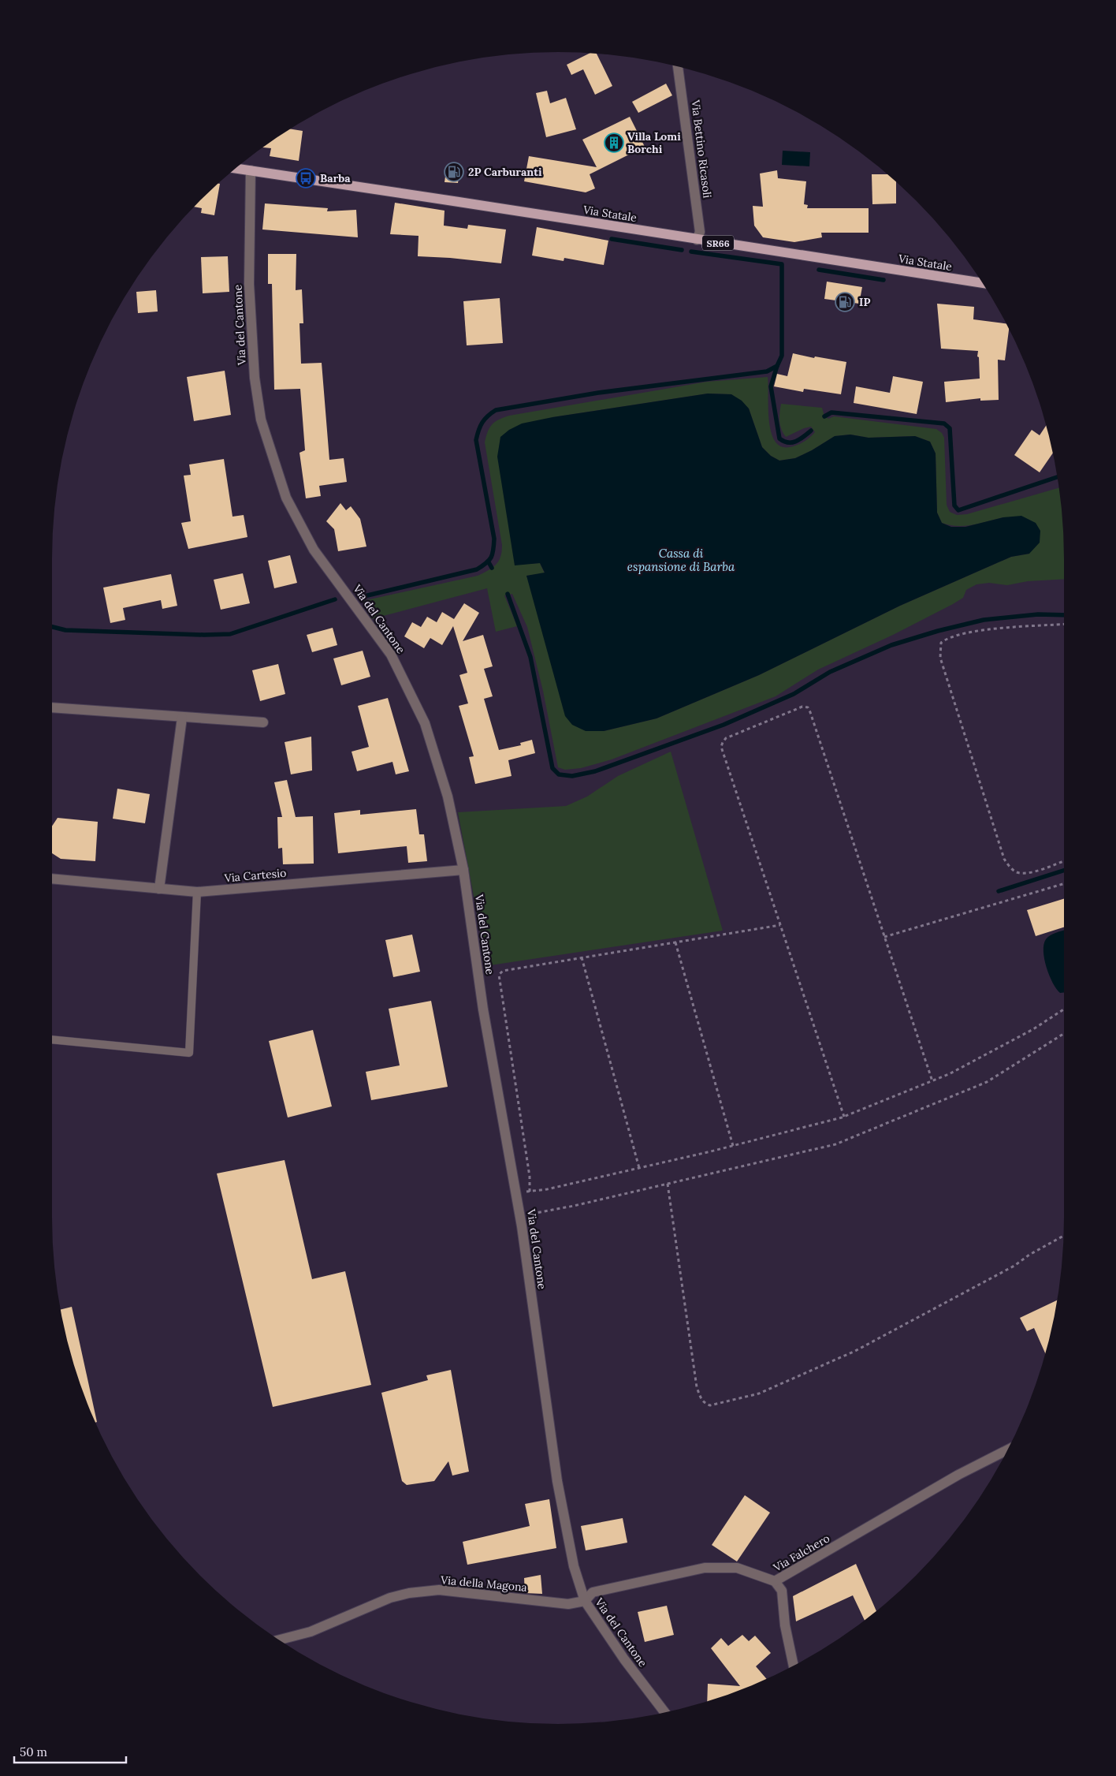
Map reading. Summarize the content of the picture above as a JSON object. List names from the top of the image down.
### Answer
{
  "streets": {
    "main road": ["Via Statale", "SR66"],
    "street": [
      "Via Bettino Ricasoli",
      "Via del Cantone",
      "Via Cartesio",
      "Via Falchero",
      "Via della Magona"
    ]
  },
  "crossings": [
    ["Via Bettino Ricasoli", "Via Statale"],
    ["Via Statale", "Via del Cantone"],
    ["Via del Cantone", "Via Cartesio"],
    ["Via del Cantone", "Via Falchero"],
    ["Via del Cantone", "Via della Magona"],
    ["Via Falchero", "Via della Magona"]
  ],
  "water": ["Cassa di espansione di Barba"],
  "places": {
    "building": ["Villa Lomi Borchi"],
    "fuel station": ["2P Carburanti", "IP"],
    "bus stop": ["Barba"]
  },
  "scale_bar": "50 m"
}
